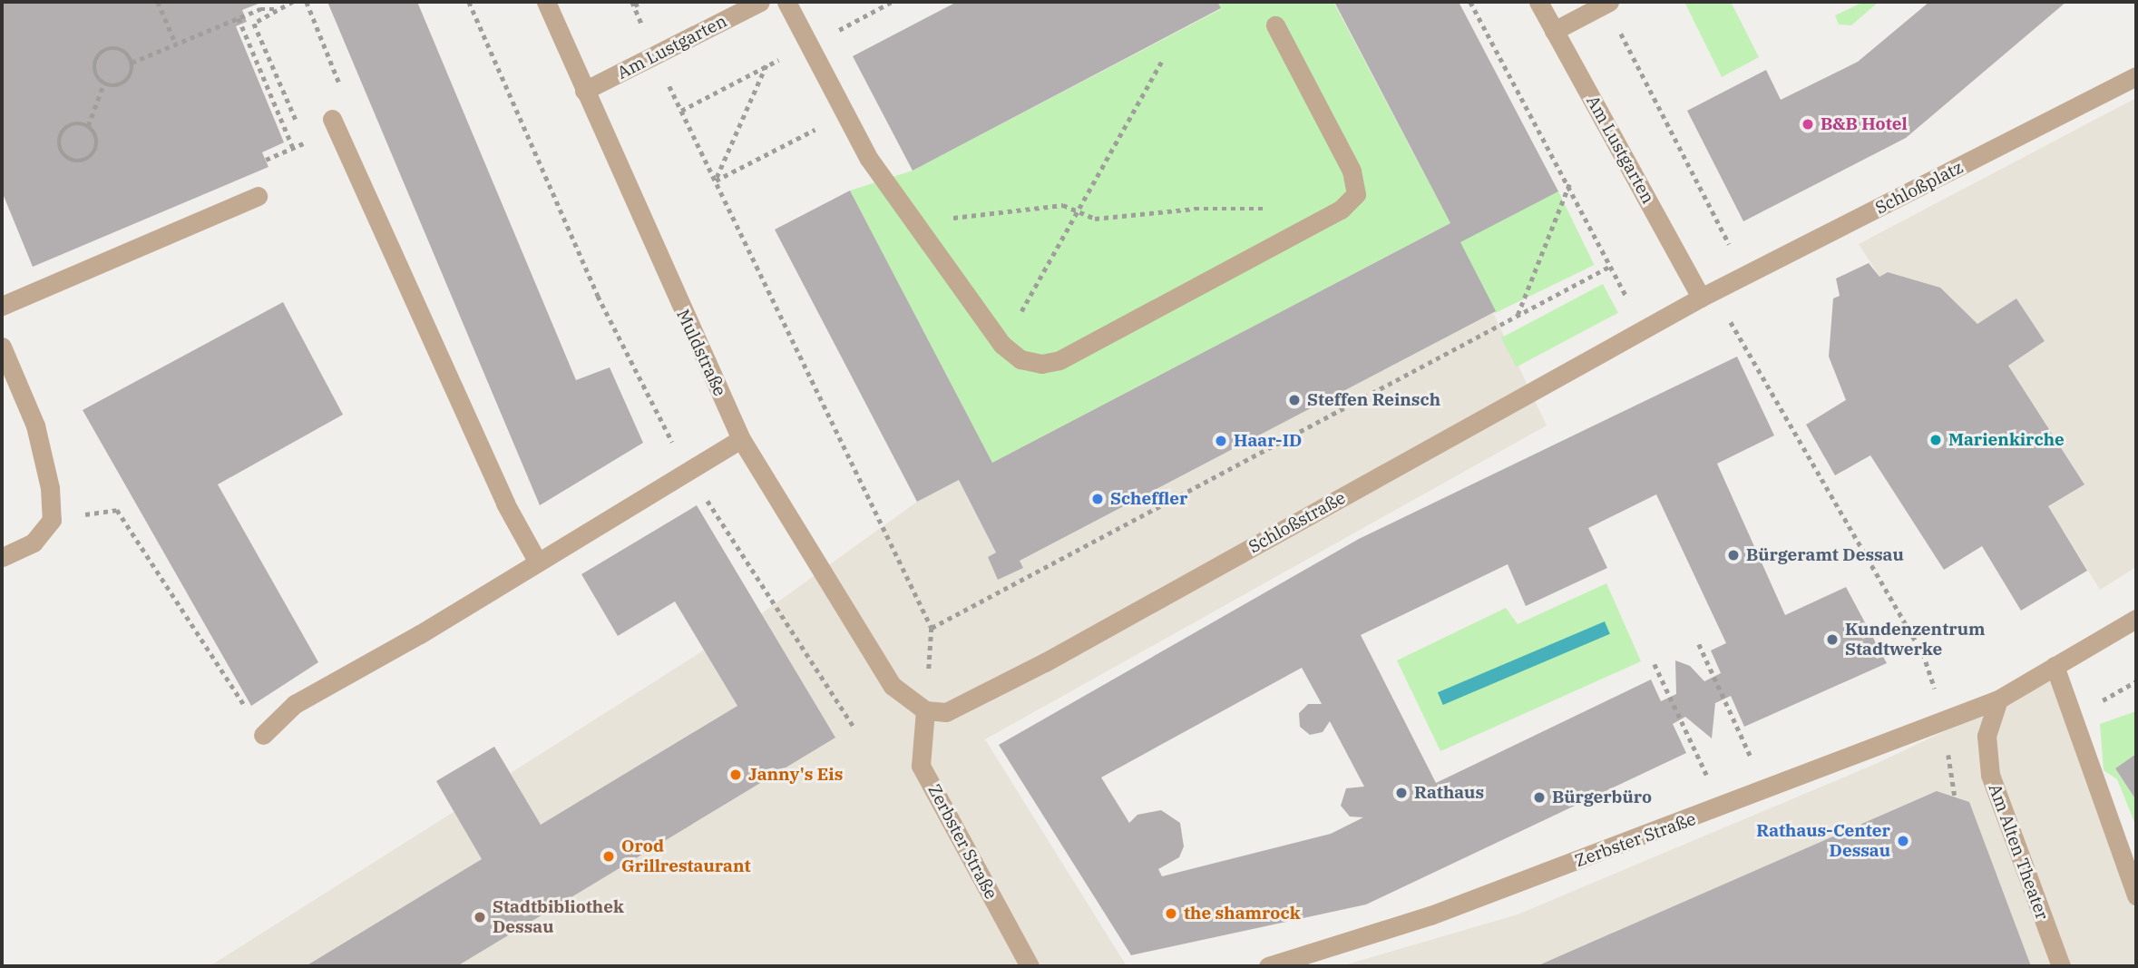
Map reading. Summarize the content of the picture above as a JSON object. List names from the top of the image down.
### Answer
{
  "streets": {
    "street": [
      "Am Lustgarten",
      "Schloßplatz",
      "Muldstraße",
      "Schloßstraße",
      "Zerbster Straße",
      "Am Alten Theater"
    ]
  },
  "crossings": [
    ["Am Lustgarten", "Schloßplatz"],
    ["Am Lustgarten", "Muldstraße"],
    ["Am Lustgarten", "Schloßstraße"],
    ["Schloßplatz", "Schloßstraße"],
    ["Muldstraße", "Schloßstraße"],
    ["Muldstraße", "Zerbster Straße"],
    ["Schloßstraße", "Zerbster Straße"],
    ["Zerbster Straße", "Am Alten Theater"]
  ],
  "places": [
    "B&B Hotel",
    "Steffen Reinsch",
    "Marienkirche",
    "Haar-ID",
    "Scheffler",
    "Bürgeramt Dessau",
    "Kundenzentrum Stadtwerke",
    "Janny's Eis",
    "Rathaus",
    "Bürgerbüro",
    "Rathaus-Center Dessau",
    "Orod Grillrestaurant",
    "the shamrock",
    "Stadtbibliothek Dessau"
  ]
}
